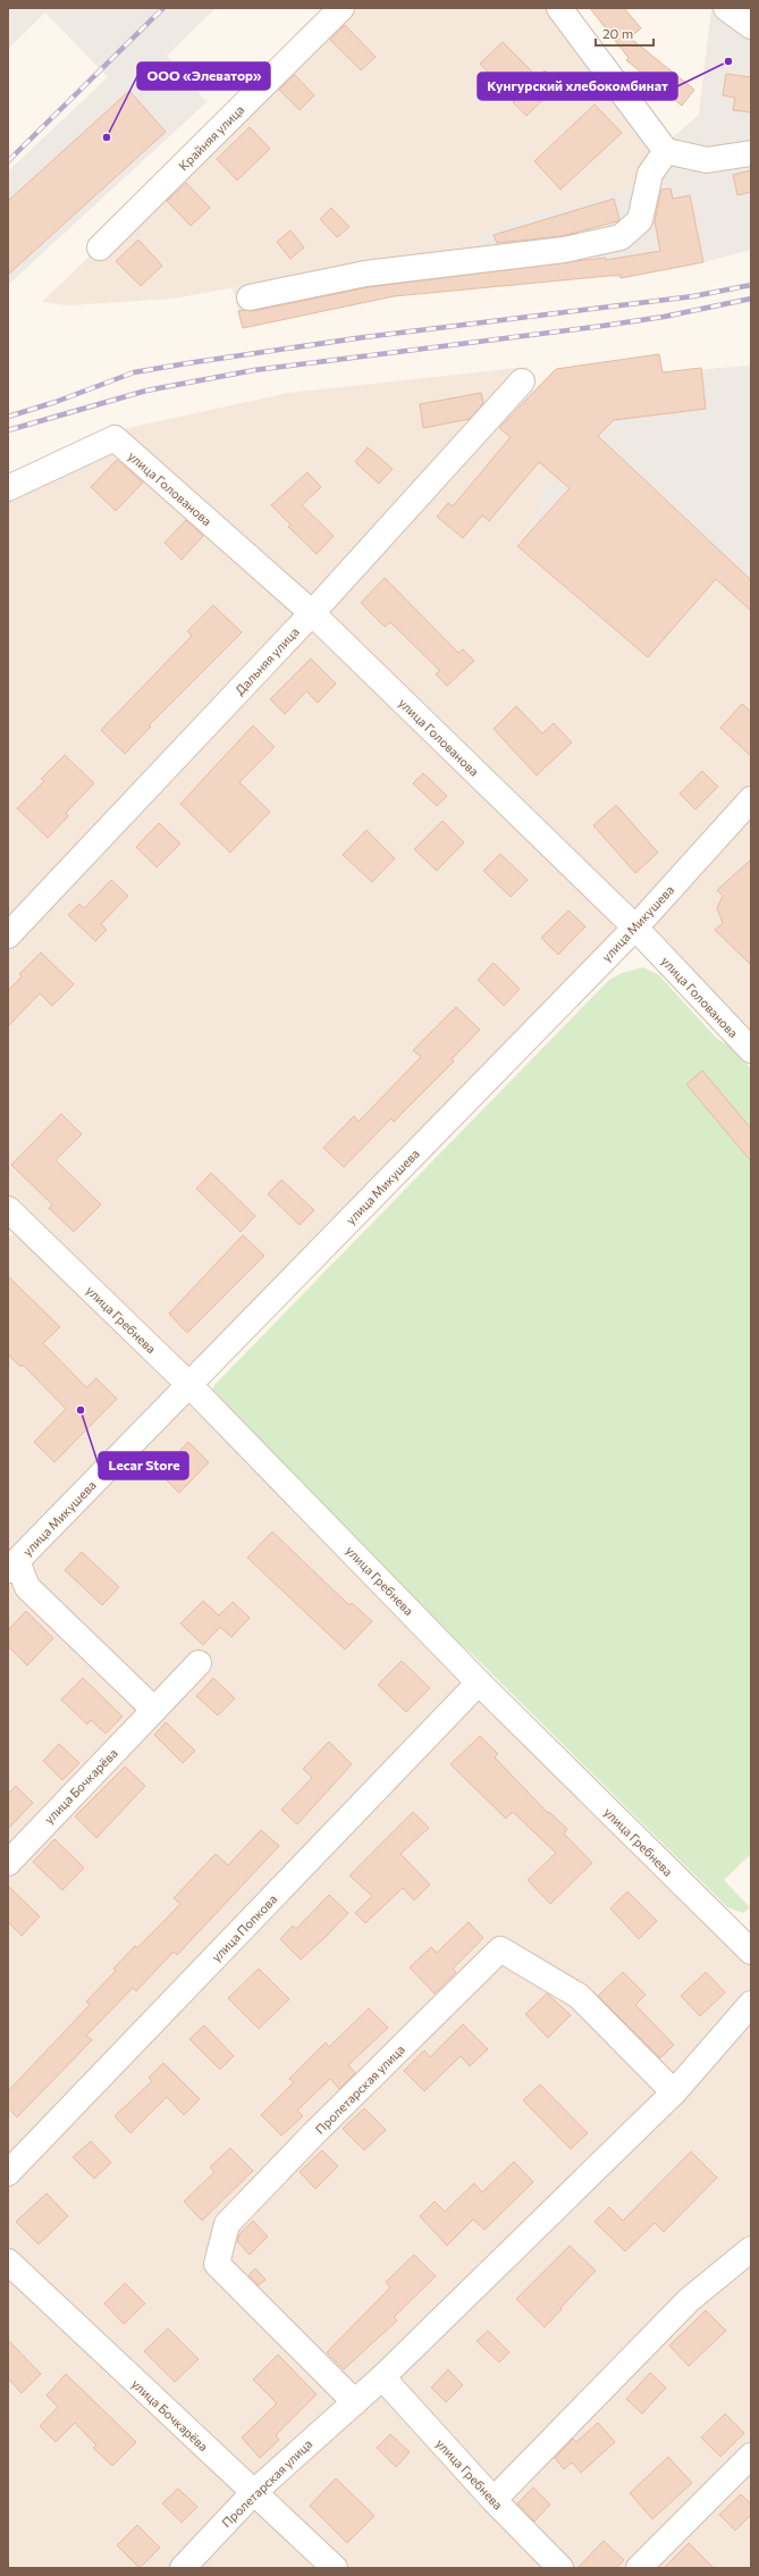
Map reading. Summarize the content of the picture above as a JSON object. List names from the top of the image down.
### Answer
{
  "streets": {
    "street": [
      "Крайняя улица",
      "улица Голованова",
      "Дальняя улица",
      "улица Микушева",
      "улица Гребнева",
      "улица Бочкарёва",
      "улица Попкова",
      "Пролетарская улица"
    ]
  },
  "crossings": [
    ["улица Голованова", "Дальняя улица"],
    ["улица Голованова", "улица Микушева"],
    ["улица Микушева", "улица Гребнева"],
    ["улица Гребнева", "улица Попкова"],
    ["улица Гребнева", "Пролетарская улица"],
    ["улица Бочкарёва", "Пролетарская улица"]
  ],
  "places": ["Кунгурский хлебокомбинат", "ООО «Элеватор»", "Lecar Store"],
  "scale_bar": "20 m"
}
